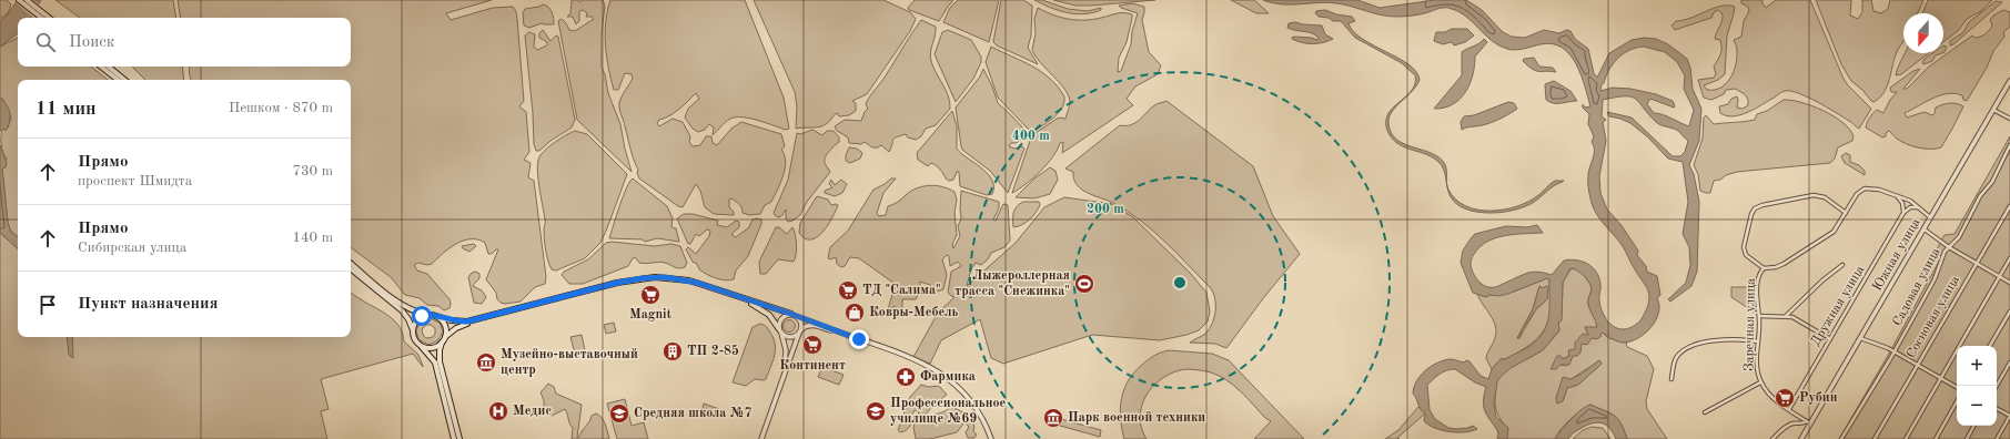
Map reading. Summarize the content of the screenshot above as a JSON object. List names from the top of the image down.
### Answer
{
  "streets": {
    "street": [
      "Южная улица",
      "Садовая улица",
      "Дружная улица",
      "Сосновая улица",
      "Заречная улица"
    ]
  },
  "crossings": [
    ["Южная улица", "Заречная улица"],
    ["Дружная улица", "Заречная улица"]
  ],
  "places": {
    "sports": ["Лыжероллерная трасса \"Снежинка\""],
    "supermarket": [
      "ТД \"Салима\"",
      "Magnit",
      "Континент",
      "Рубин"
    ],
    "shop": ["Ковры-Мебель"],
    "building": ["ТП 2-85"],
    "museum": ["Музейно-выставочный центр", "Парк военной техники"],
    "pharmacy": ["Фармика"],
    "hospital": ["Медис"],
    "school or university": ["Профессиональное училище №69", "Средняя школа №7"]
  },
  "north": "bottom",
  "page": {
    "search": "Поиск",
    "heading": ["11 мин", "Пешком · 870 m"],
    "list": [
      ["Прямо", "проспект Шмидта", "730 m"],
      ["Прямо", "Сибирская улица", "140 m"],
      "Пункт назначения"
    ],
    "map_buttons": ["+", "−"]
  },
  "rings": ["400 m", "200 m"]
}
